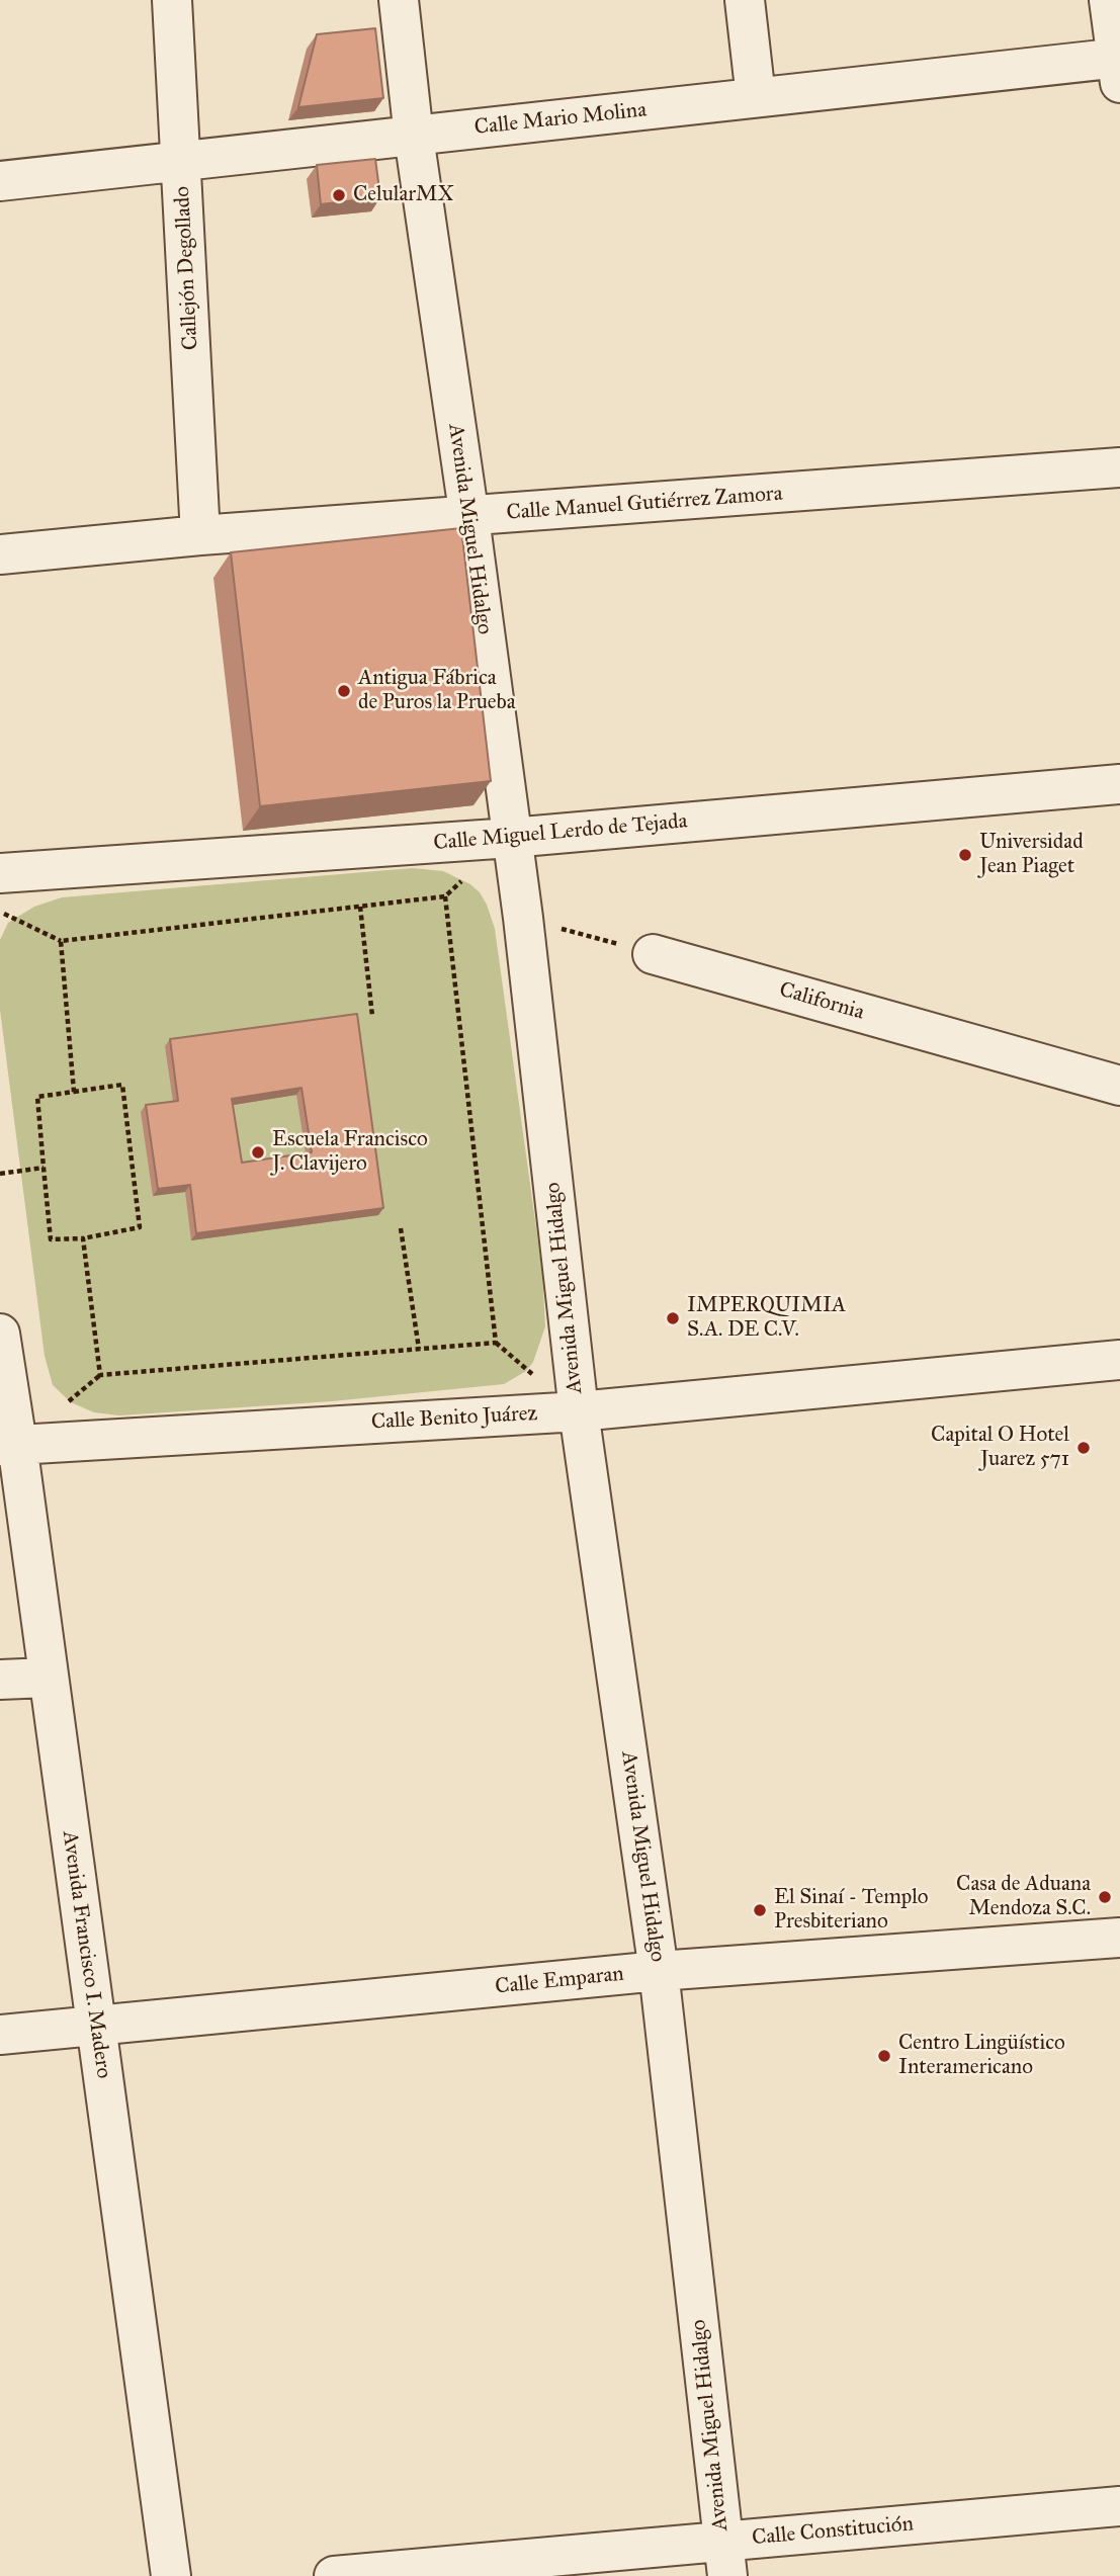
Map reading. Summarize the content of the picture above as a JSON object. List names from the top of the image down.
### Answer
{
  "streets": {
    "street": [
      "Calle Mario Molina",
      "Callejón Degollado",
      "Calle Manuel Gutiérrez Zamora",
      "Avenida Miguel Hidalgo",
      "Calle Miguel Lerdo de Tejada",
      "California",
      "Calle Benito Juárez",
      "Avenida Francisco I. Madero",
      "Calle Emparan",
      "Calle Constitución"
    ]
  },
  "crossings": [
    ["Calle Mario Molina", "Callejón Degollado"],
    ["Calle Mario Molina", "Avenida Miguel Hidalgo"],
    ["Callejón Degollado", "Calle Manuel Gutiérrez Zamora"],
    ["Calle Manuel Gutiérrez Zamora", "Avenida Miguel Hidalgo"],
    ["Avenida Miguel Hidalgo", "Calle Miguel Lerdo de Tejada"],
    ["Avenida Miguel Hidalgo", "Calle Benito Juárez"],
    ["Avenida Miguel Hidalgo", "Calle Emparan"],
    ["Avenida Miguel Hidalgo", "Calle Constitución"],
    ["Calle Benito Juárez", "Avenida Francisco I. Madero"],
    ["Avenida Francisco I. Madero", "Calle Emparan"]
  ],
  "places": [
    "CelularMX",
    "Antigua Fábrica de Puros la Prueba",
    "Universidad Jean Piaget",
    "Escuela Francisco J. Clavijero",
    "IMPERQUIMIA S.A. DE C.V.",
    "Capital O Hotel Juarez 571",
    "Casa de Aduana Mendoza S.C.",
    "El Sinaí - Templo Presbiteriano",
    "Centro Lingüístico Interamericano"
  ]
}
